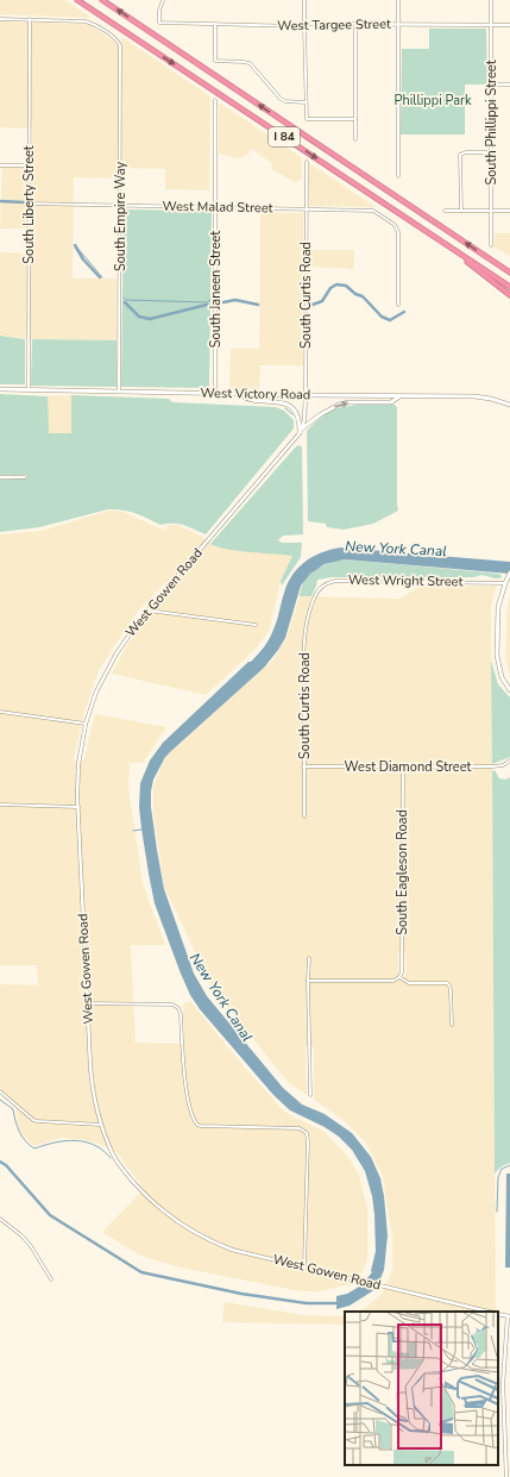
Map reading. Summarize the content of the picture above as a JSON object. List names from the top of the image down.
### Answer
{
  "streets": {
    "highway": ["I 84"],
    "main road": ["West Victory Road"],
    "street": [
      "West Targee Street",
      "South Phillippi Street",
      "South Liberty Street",
      "West Malad Street",
      "South Empire Way",
      "South Janeen Street",
      "South Curtis Road",
      "West Wright Street",
      "West Gowen Road",
      "West Diamond Street",
      "South Eagleson Road"
    ]
  },
  "crossings": [
    ["West Targee Street", "South Phillippi Street"],
    ["South Liberty Street", "West Malad Street"],
    ["South Liberty Street", "South Empire Way"],
    ["South Liberty Street", "West Victory Road"],
    ["West Malad Street", "South Empire Way"],
    ["West Malad Street", "South Janeen Street"],
    ["West Malad Street", "South Curtis Road"],
    ["South Empire Way", "West Victory Road"],
    ["South Janeen Street", "West Victory Road"],
    ["South Curtis Road", "West Victory Road"],
    ["South Curtis Road", "West Wright Street"],
    ["South Curtis Road", "West Gowen Road"],
    ["South Curtis Road", "West Diamond Street"],
    ["West Diamond Street", "South Eagleson Road"]
  ],
  "water": ["New York Canal"],
  "parks": ["Phillippi Park"]
}
